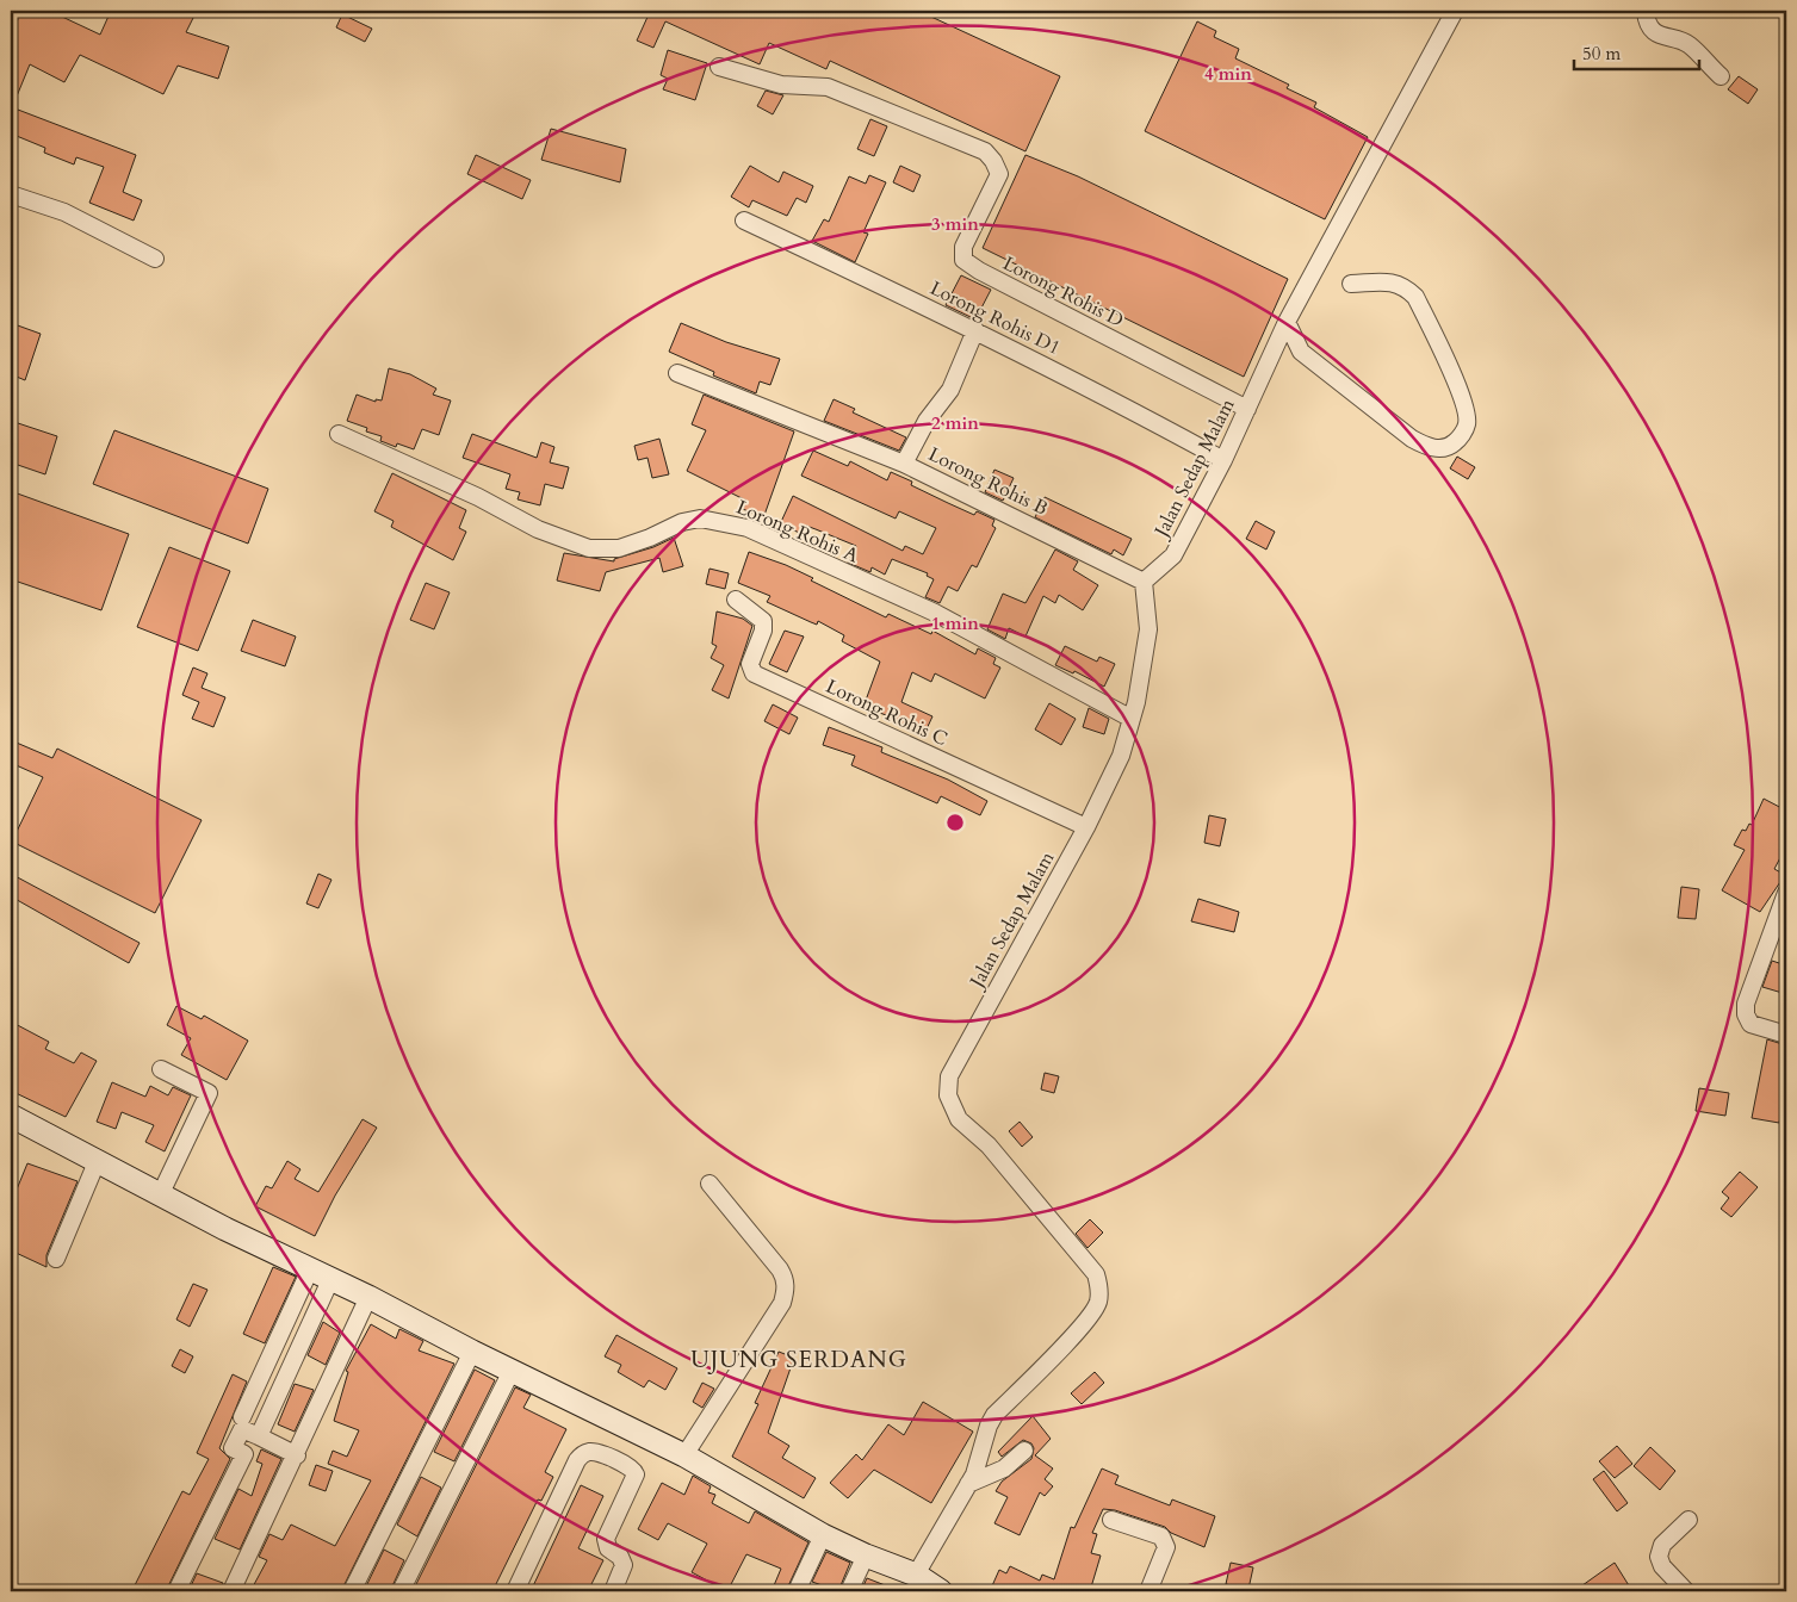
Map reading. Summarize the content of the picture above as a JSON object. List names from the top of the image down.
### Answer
{
  "streets": {
    "street": [
      "Lorong Rohis D",
      "Lorong Rohis D1",
      "Jalan Sedap Malam",
      "Lorong Rohis B",
      "Lorong Rohis A",
      "Lorong Rohis C"
    ]
  },
  "crossings": [
    ["Lorong Rohis D", "Jalan Sedap Malam"],
    ["Lorong Rohis D1", "Jalan Sedap Malam"],
    ["Jalan Sedap Malam", "Lorong Rohis B"],
    ["Jalan Sedap Malam", "Lorong Rohis A"],
    ["Jalan Sedap Malam", "Lorong Rohis C"]
  ],
  "districts": ["UJUNG SERDANG"],
  "scale_bar": "50 m",
  "rings": [
    "4 min",
    "3 min",
    "2 min",
    "1 min"
  ]
}
